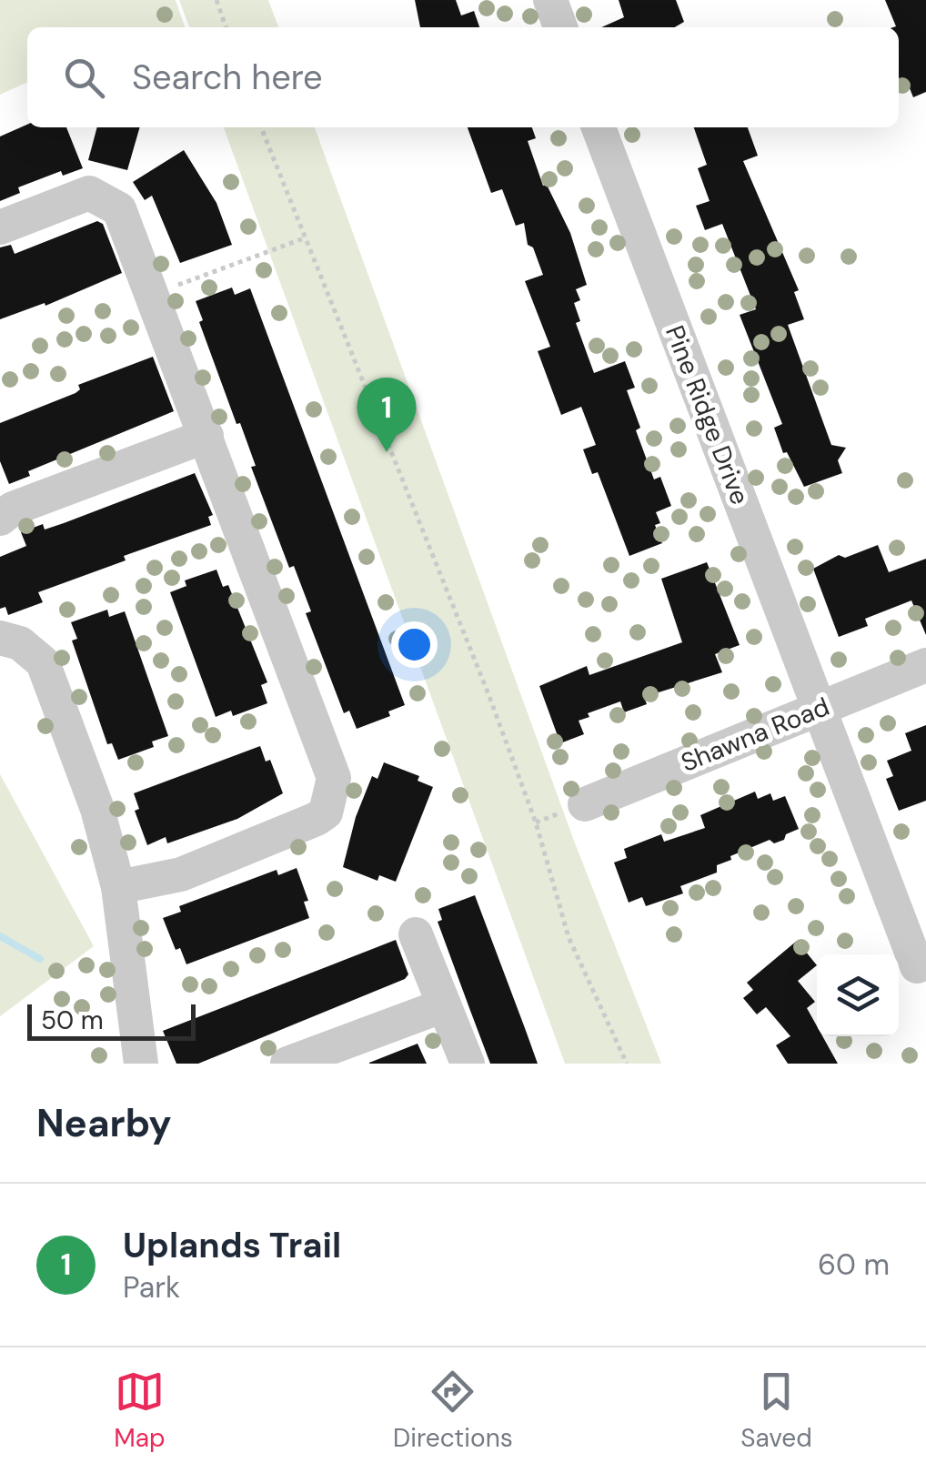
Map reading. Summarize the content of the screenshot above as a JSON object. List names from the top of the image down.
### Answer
{
  "streets": {
    "street": ["Pine Ridge Drive", "Shawna Road"]
  },
  "crossings": [
    ["Pine Ridge Drive", "Shawna Road"]
  ],
  "scale_bar": "50 m",
  "page": {
    "search": "Search here",
    "pins": "1",
    "scale": "50 m",
    "heading": "Nearby",
    "list": [
      {
        "mark": "1",
        "name": "Uplands Trail",
        "note": "Park",
        "value": "60 m"
      }
    ],
    "nav": ["Map", "Directions", "Saved"]
  }
}
